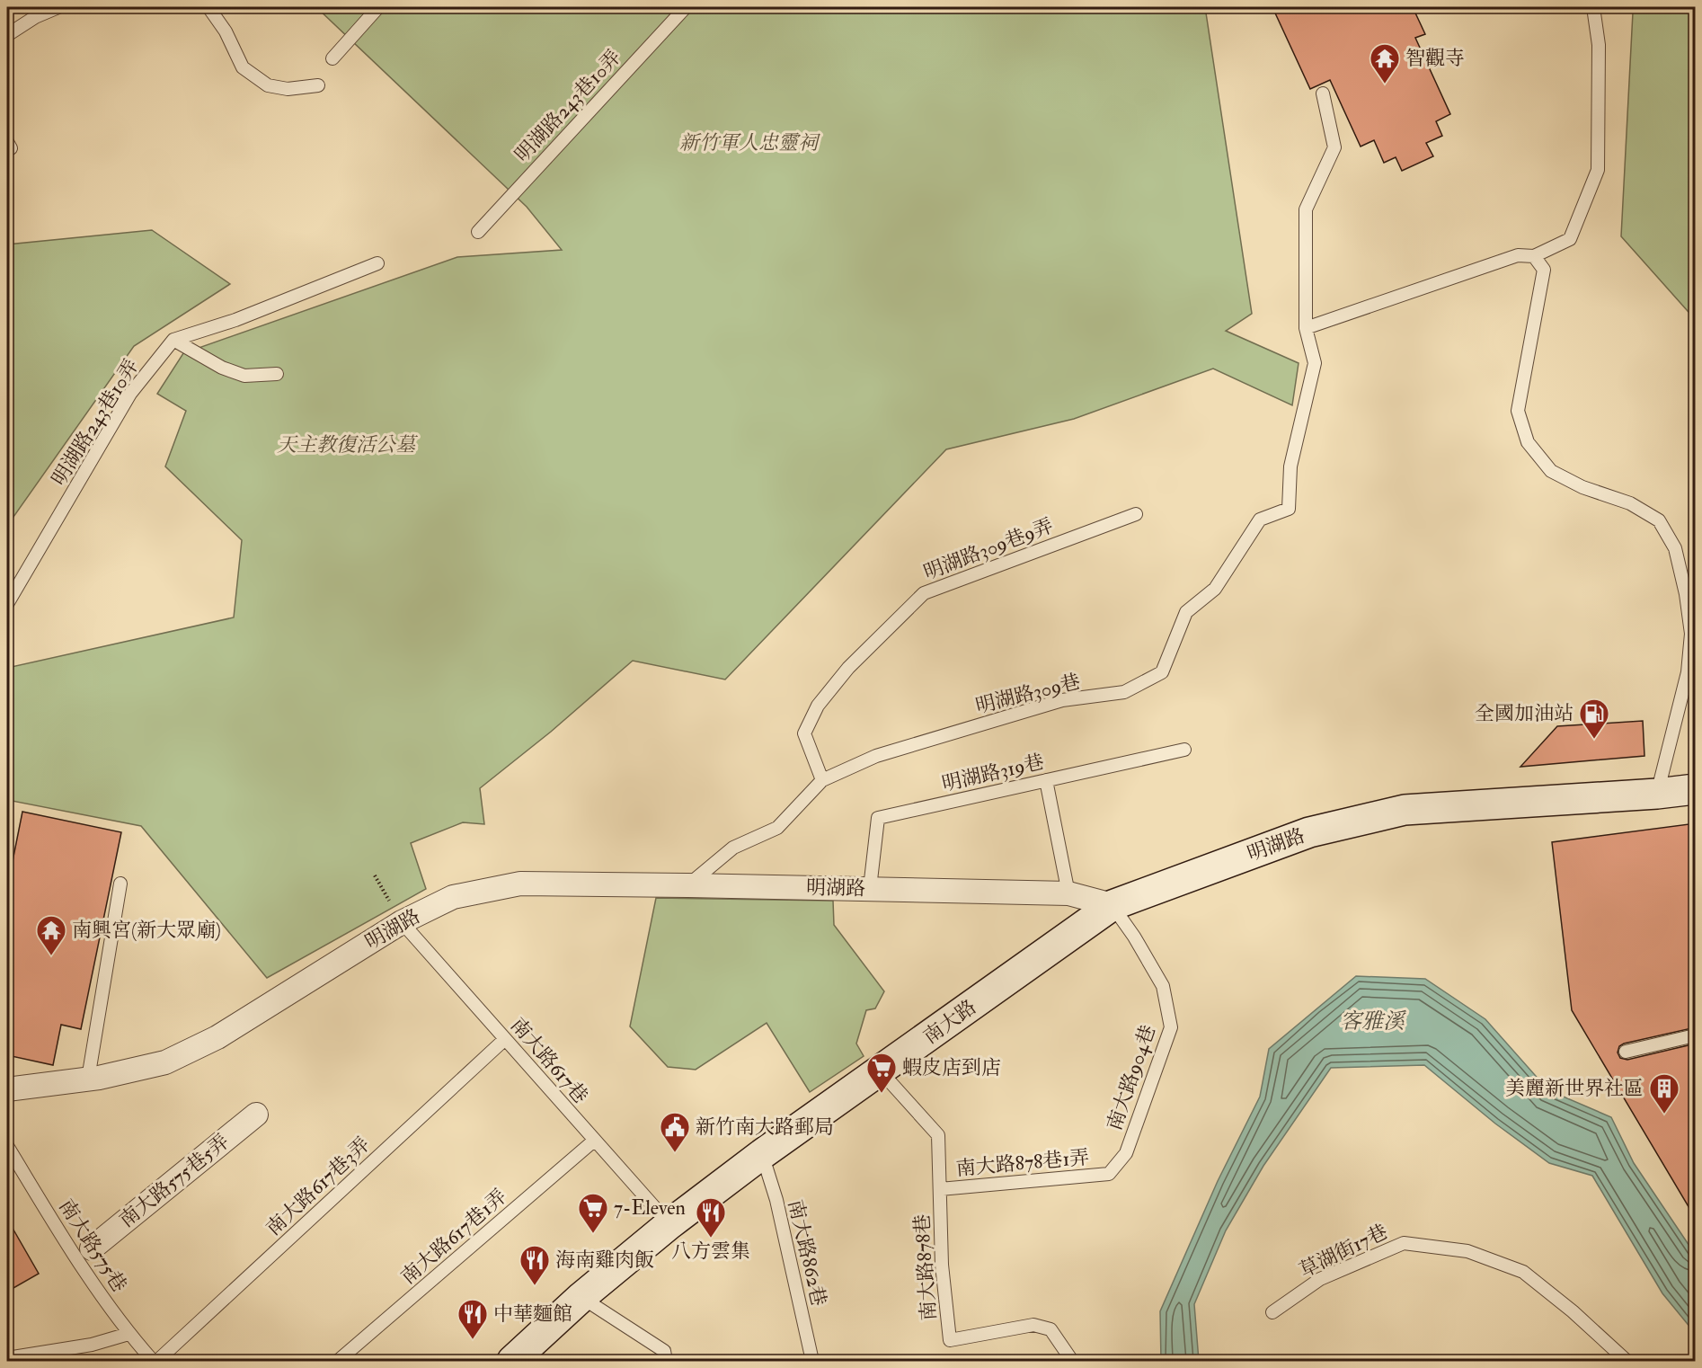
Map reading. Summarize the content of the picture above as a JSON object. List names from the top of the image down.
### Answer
{
  "streets": {
    "main road": ["明湖路", "南大路"],
    "street": ["南大路575巷5弄"],
    "lane": [
      "明湖路243巷10弄",
      "明湖路309巷9弄",
      "明湖路309巷",
      "明湖路319巷",
      "南大路617巷",
      "南大路904巷",
      "南大路878巷1弄",
      "南大路617巷3弄",
      "南大路617巷1弄",
      "南大路575巷",
      "草湖街17巷",
      "南大路862巷",
      "南大路878巷"
    ]
  },
  "crossings": [
    ["明湖路309巷9弄", "明湖路309巷"],
    ["明湖路309巷", "明湖路"],
    ["明湖路319巷", "明湖路"],
    ["明湖路", "南大路"],
    ["明湖路", "南大路617巷"],
    ["明湖路", "南大路904巷"],
    ["南大路", "南大路617巷"],
    ["南大路", "南大路904巷"],
    ["南大路", "南大路862巷"],
    ["南大路", "南大路878巷"],
    ["南大路617巷", "南大路617巷3弄"],
    ["南大路617巷", "南大路617巷1弄"],
    ["南大路904巷", "南大路878巷1弄"],
    ["南大路878巷1弄", "南大路878巷"]
  ],
  "water": ["客雅溪"],
  "parks": ["新竹軍人忠靈祠", "天主教復活公墓"],
  "places": {
    "temple": ["智觀寺", "南興宮(新大眾廟)"],
    "fuel station": ["全國加油站"],
    "supermarket": ["蝦皮店到店", "7-Eleven"],
    "building": ["美麗新世界社區"],
    "public building": ["新竹南大路郵局"],
    "restaurant": ["八方雲集", "海南雞肉飯", "中華麵館"]
  }
}
